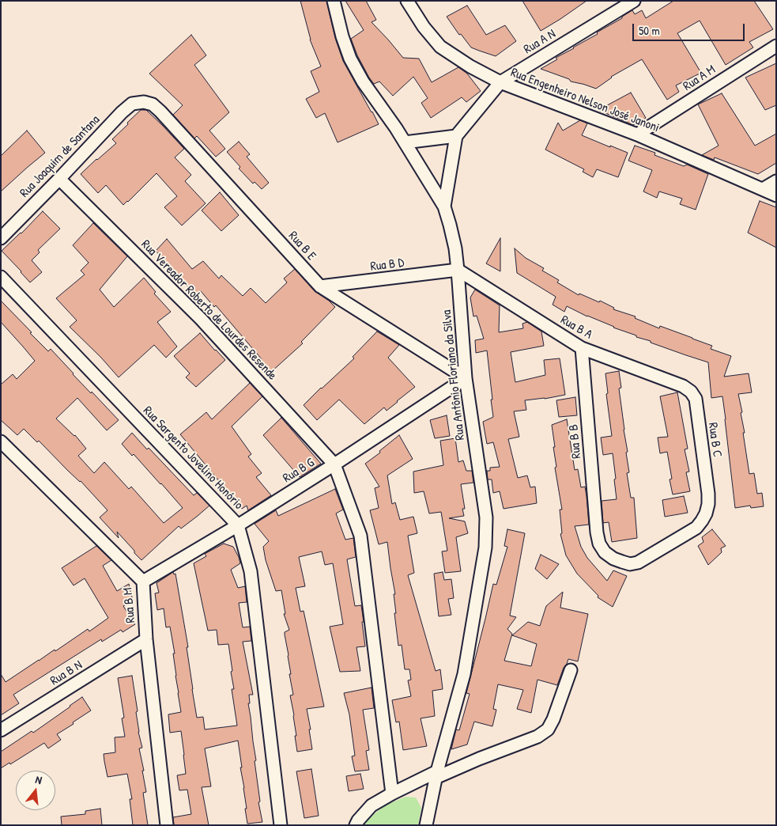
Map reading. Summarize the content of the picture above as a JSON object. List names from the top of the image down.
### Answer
{
  "streets": {
    "street": [
      "Rua A N",
      "Rua A M",
      "Rua Engenheiro Nelson José Janoni",
      "Rua Joaquim de Santana",
      "Rua B E",
      "Rua B D",
      "Rua Vereador Roberto de Lourdes Resende",
      "Rua B A",
      "Rua Antônio Floriano da Silva",
      "Rua B C",
      "Rua B B",
      "Rua Sargento Jovelino Honório",
      "Rua B G",
      "Rua B M",
      "Rua B N"
    ]
  },
  "crossings": [
    ["Rua A N", "Rua Engenheiro Nelson José Janoni"],
    ["Rua A M", "Rua Engenheiro Nelson José Janoni"],
    ["Rua Joaquim de Santana", "Rua B E"],
    ["Rua Joaquim de Santana", "Rua Vereador Roberto de Lourdes Resende"],
    ["Rua B E", "Rua B D"],
    ["Rua B E", "Rua Antônio Floriano da Silva"],
    ["Rua B E", "Rua B G"],
    ["Rua B D", "Rua B A"],
    ["Rua B D", "Rua Antônio Floriano da Silva"],
    ["Rua Vereador Roberto de Lourdes Resende", "Rua B G"],
    ["Rua B A", "Rua Antônio Floriano da Silva"],
    ["Rua B A", "Rua B C"],
    ["Rua B A", "Rua B B"],
    ["Rua Antônio Floriano da Silva", "Rua B G"],
    ["Rua B C", "Rua B B"],
    ["Rua Sargento Jovelino Honório", "Rua B G"],
    ["Rua B G", "Rua B M"],
    ["Rua B M", "Rua B N"]
  ],
  "scale_bar": "50 m",
  "north": "top"
}
